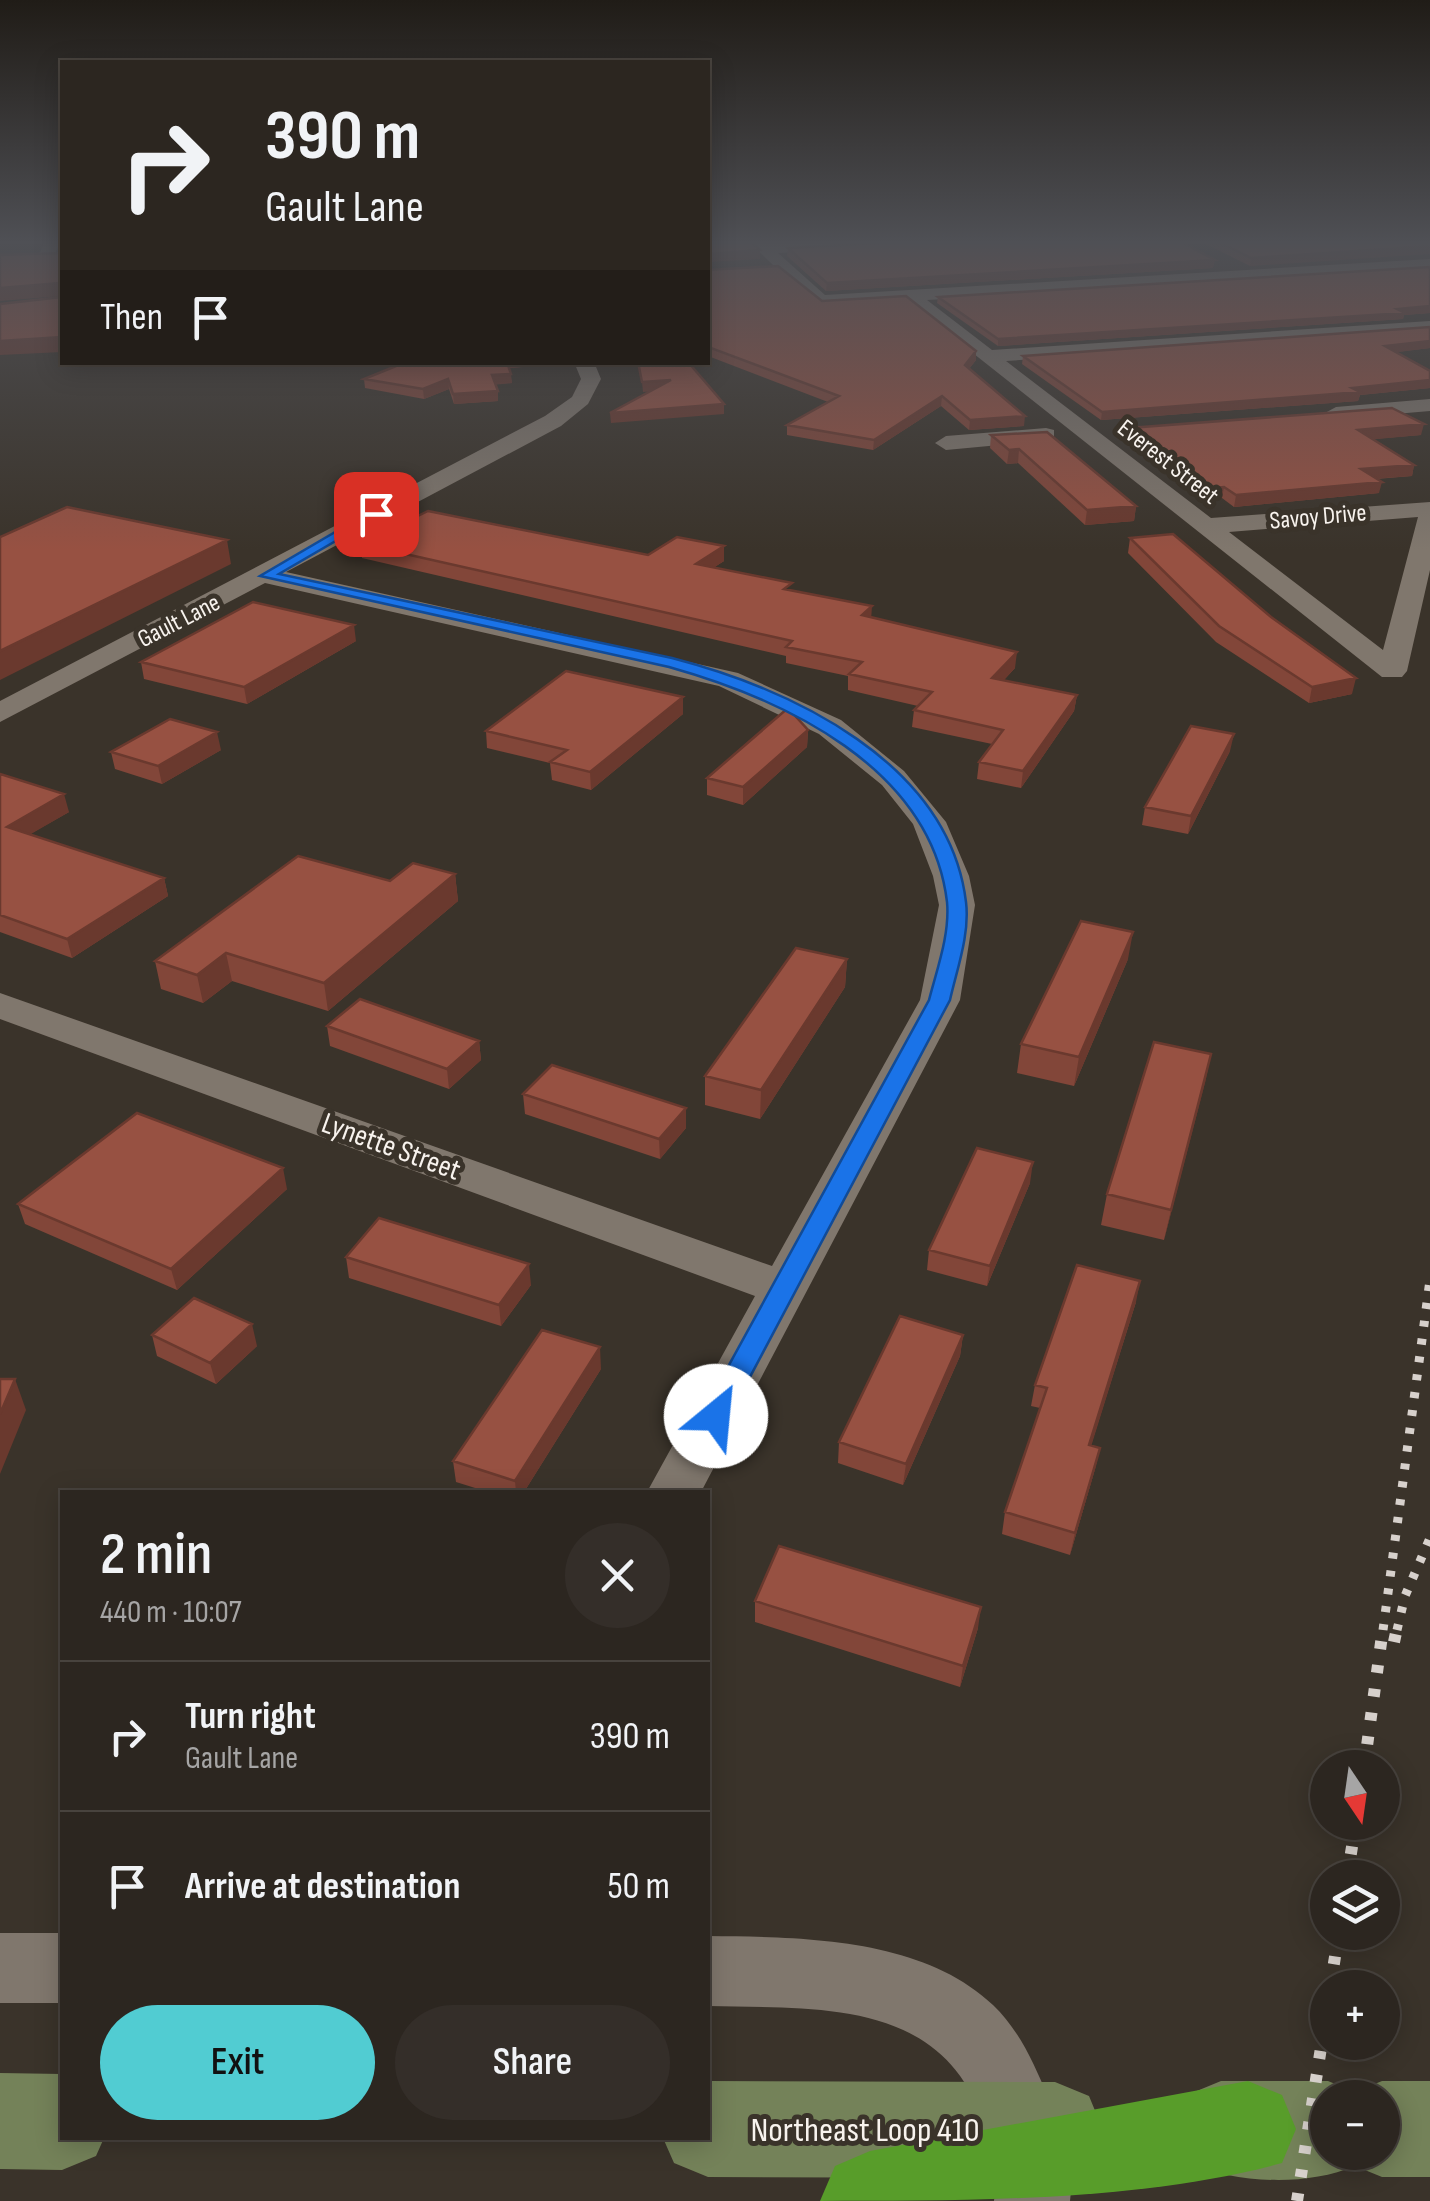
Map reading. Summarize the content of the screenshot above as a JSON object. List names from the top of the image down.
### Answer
{
  "streets": {
    "main road": ["Northeast Loop 410"],
    "street": [
      "Everest Street",
      "Savoy Drive",
      "Gault Lane",
      "Lynette Street"
    ]
  },
  "crossings": [
    ["Everest Street", "Savoy Drive"]
  ],
  "north": "bottom",
  "page": {
    "turn": ["390 m", "Gault Lane"],
    "then": "Then",
    "heading": ["2 min", "440 m · 10:07"],
    "list": [
      {
        "name": "Turn right",
        "note": "Gault Lane",
        "value": "390 m"
      },
      {
        "name": "Arrive at destination",
        "value": "50 m"
      }
    ],
    "map_buttons": ["+", "−"],
    "buttons": ["Exit", "Share"]
  }
}
